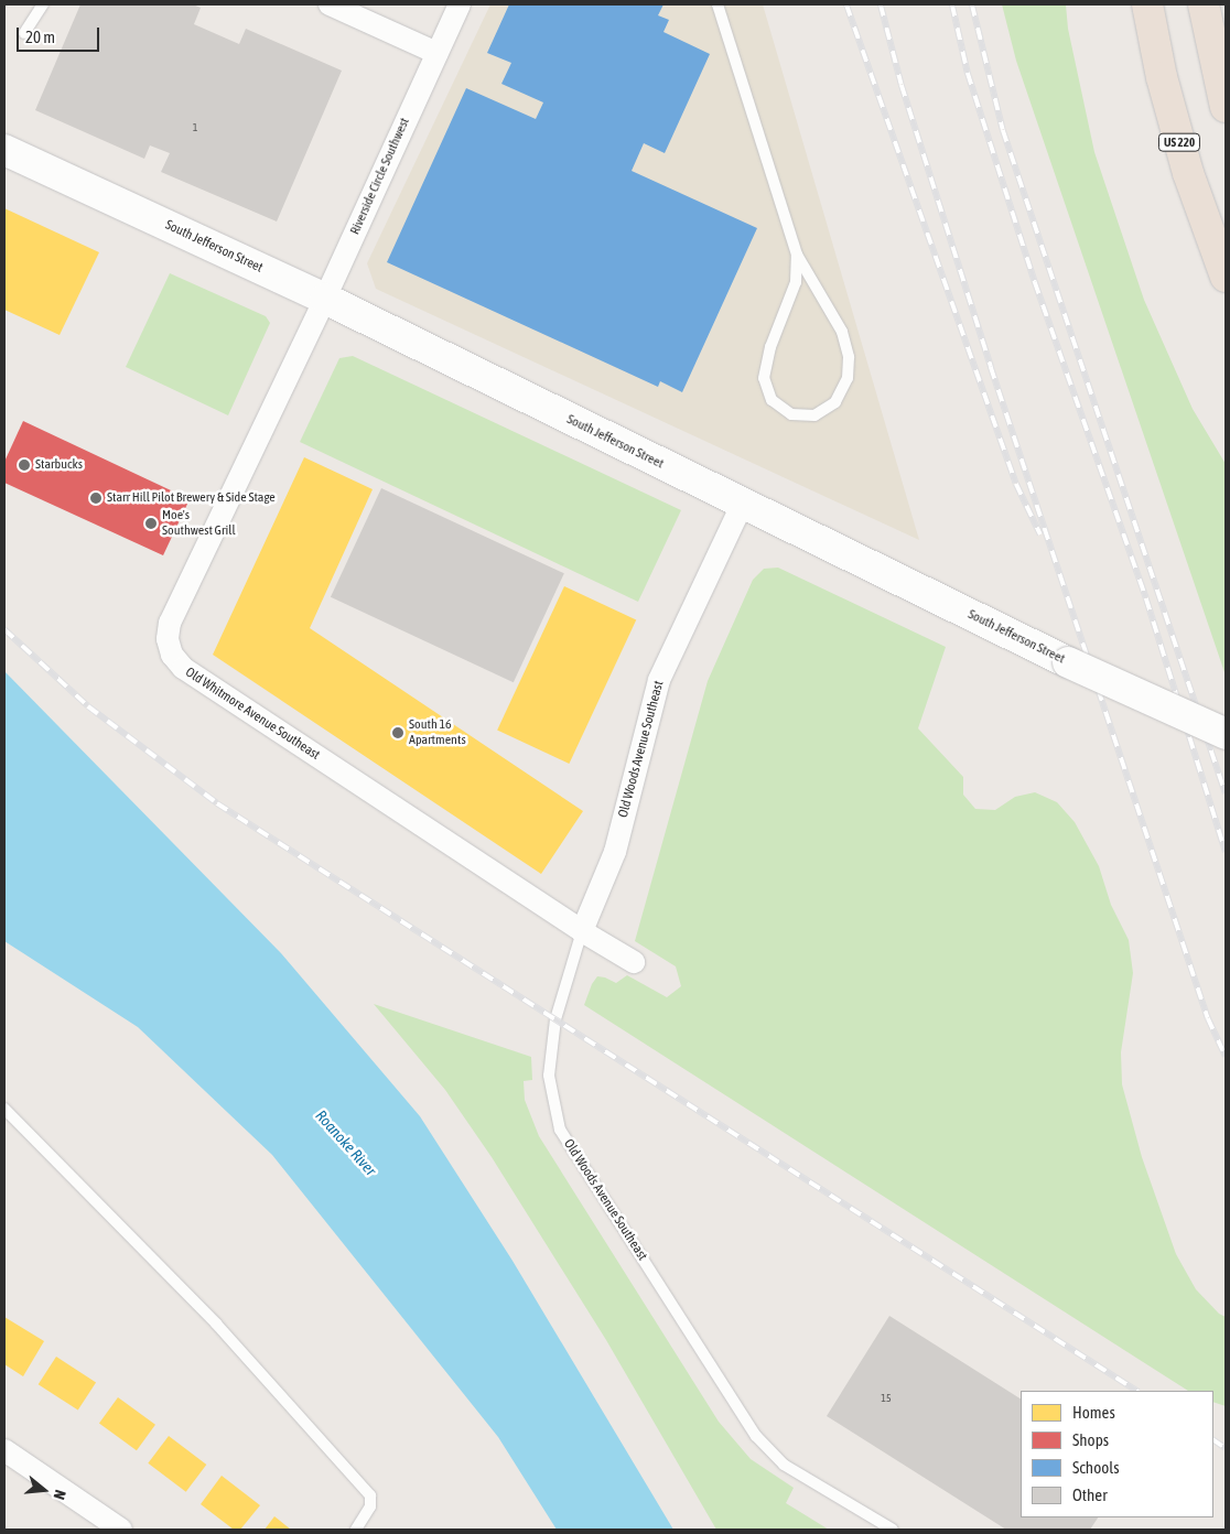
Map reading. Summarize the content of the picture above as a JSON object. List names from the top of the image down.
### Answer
{
  "streets": {
    "highway": ["US 220"],
    "main road": ["South Jefferson Street"],
    "street": ["Riverside Circle Southwest", "Old Whitmore Avenue Southeast", "Old Woods Avenue Southeast"]
  },
  "crossings": [
    ["Riverside Circle Southwest", "South Jefferson Street"],
    ["Riverside Circle Southwest", "Old Whitmore Avenue Southeast"],
    ["South Jefferson Street", "Old Whitmore Avenue Southeast"],
    ["South Jefferson Street", "Old Woods Avenue Southeast"],
    ["Old Whitmore Avenue Southeast", "Old Woods Avenue Southeast"]
  ],
  "water": ["Roanoke River"],
  "places": [
    "Starbucks",
    "Starr Hill Pilot Brewery & Side Stage",
    "Moe's Southwest Grill",
    "South 16 Apartments"
  ],
  "house_numbers": ["1", "15"],
  "legend": [
    "Homes",
    "Shops",
    "Schools",
    "Other"
  ],
  "scale_bar": "20 m",
  "north": "right"
}
